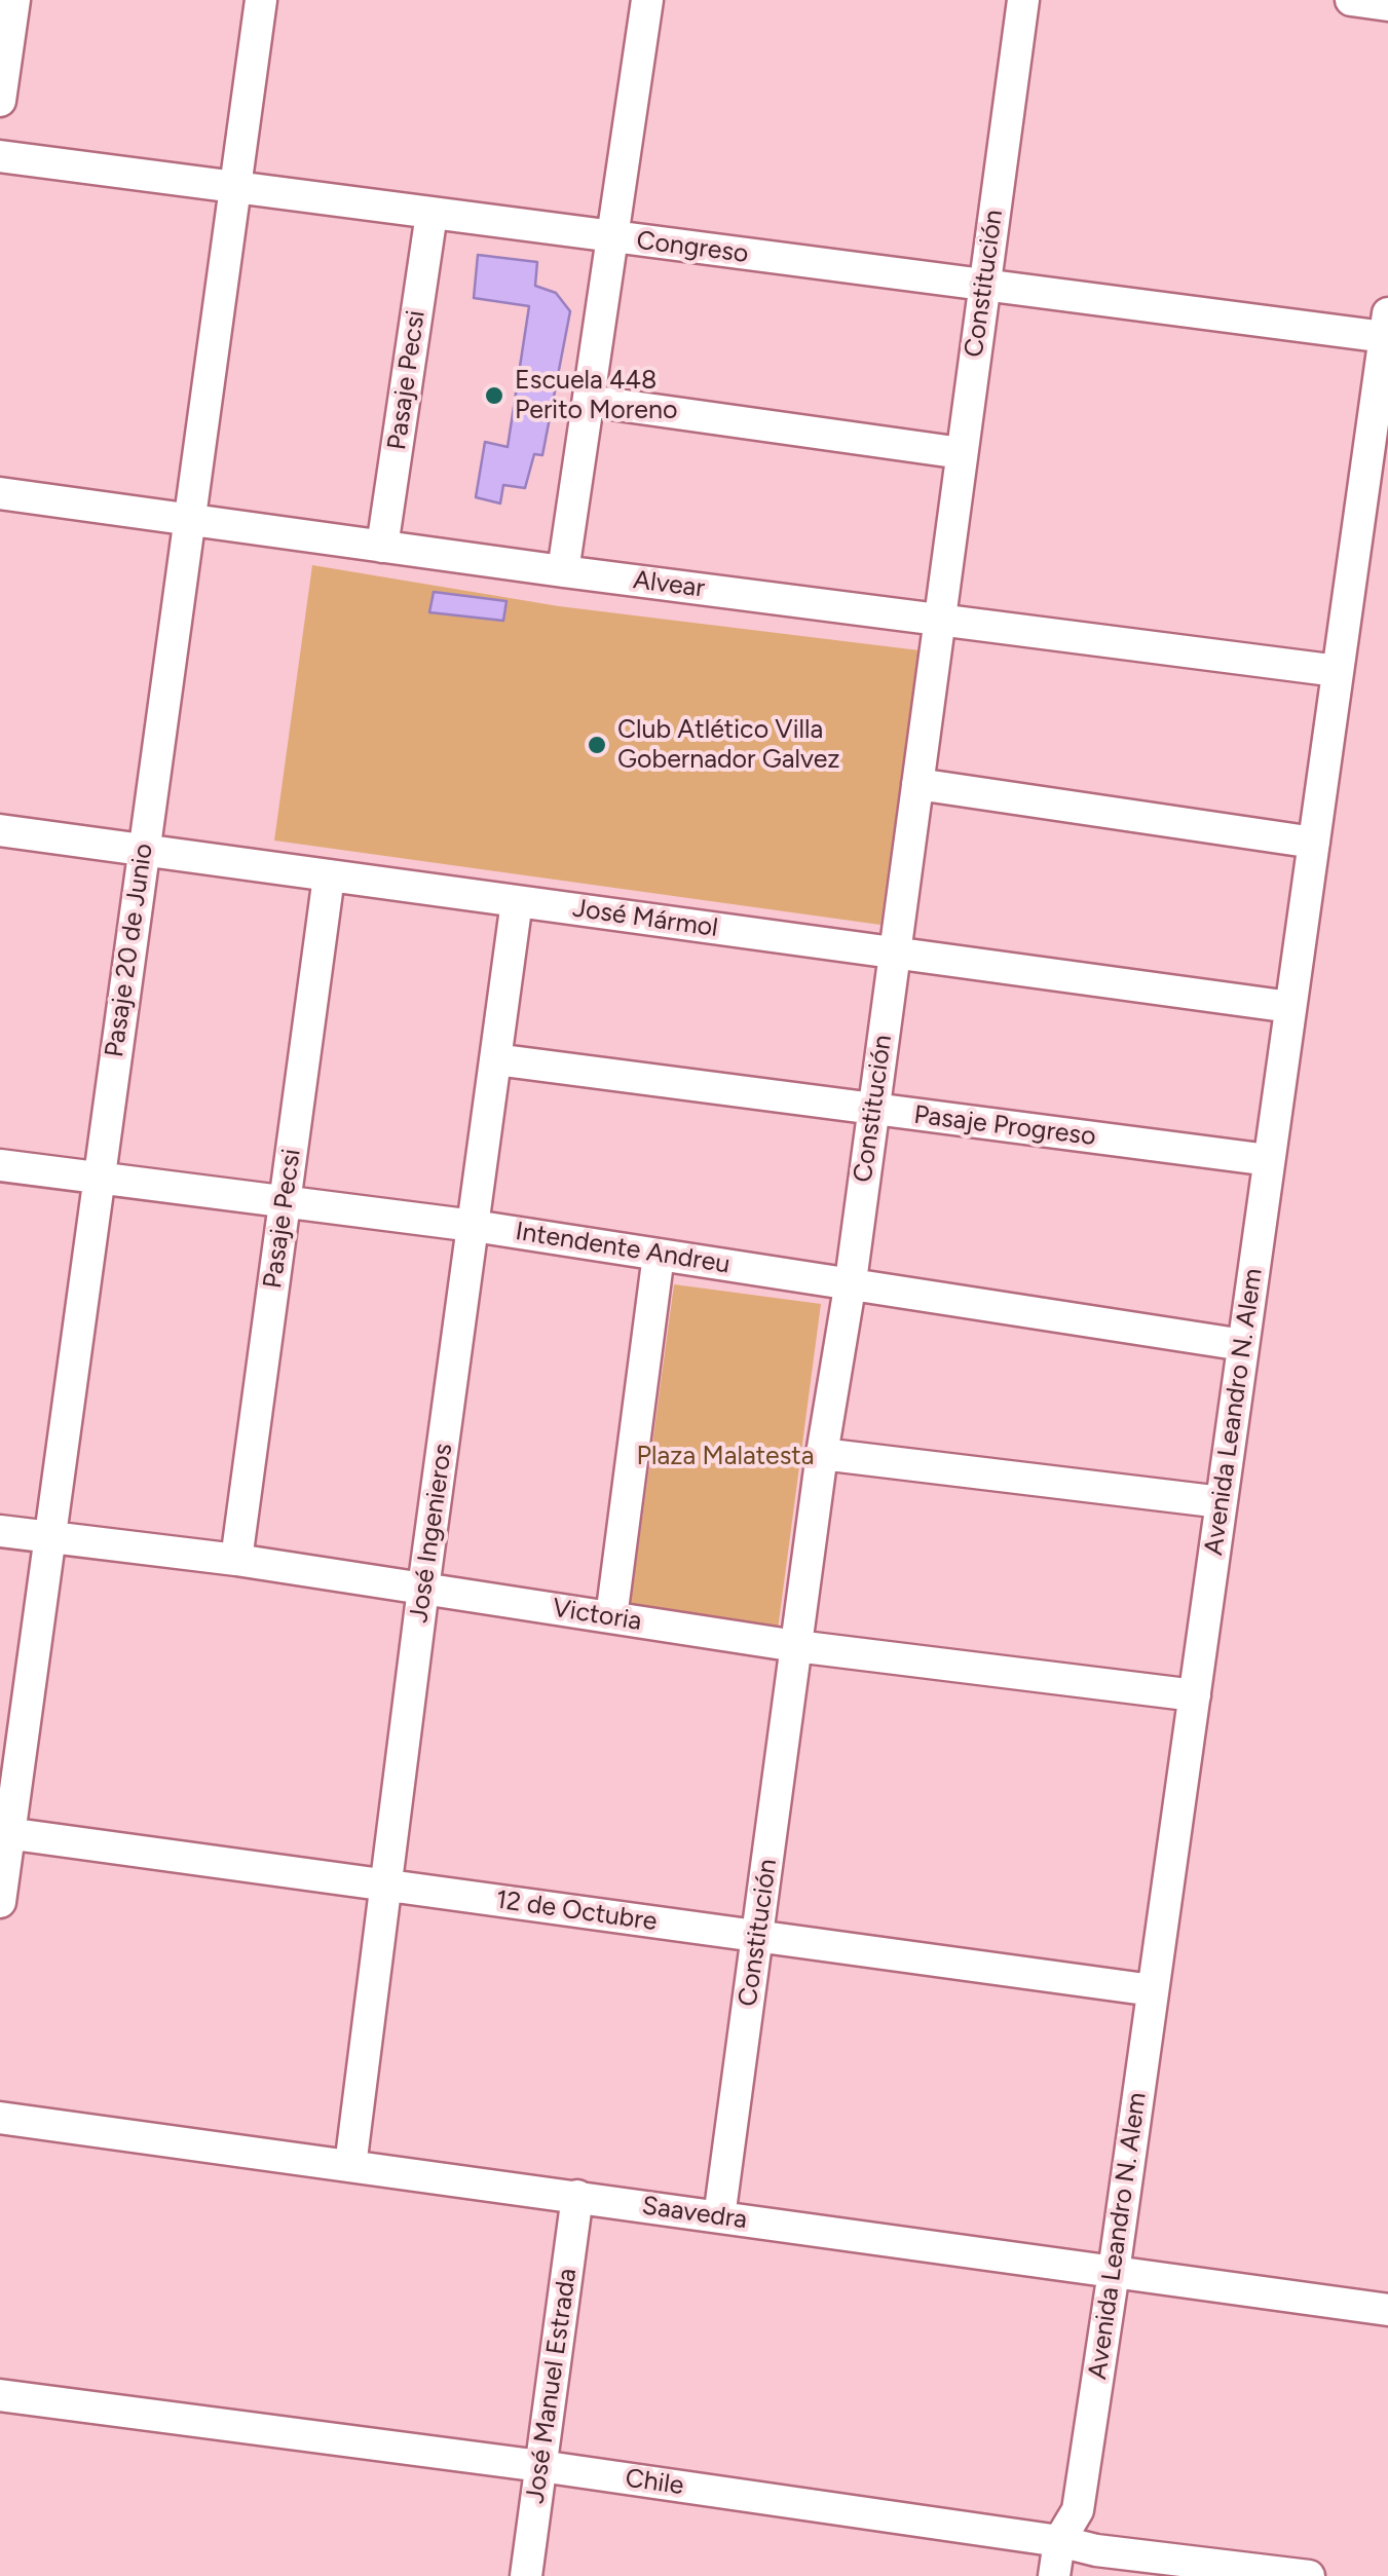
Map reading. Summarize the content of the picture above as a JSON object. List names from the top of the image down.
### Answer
{
  "streets": {
    "street": [
      "Congreso",
      "Constitución",
      "Pasaje Pecsi",
      "Alvear",
      "José Mármol",
      "Pasaje 20 de Junio",
      "Pasaje Progreso",
      "Intendente Andreu",
      "Avenida Leandro N. Alem",
      "José Ingenieros",
      "Victoria",
      "12 de Octubre",
      "Saavedra",
      "José Manuel Estrada",
      "Chile"
    ]
  },
  "crossings": [
    ["Congreso", "Constitución"],
    ["Congreso", "Pasaje Pecsi"],
    ["Congreso", "Pasaje 20 de Junio"],
    ["Congreso", "Avenida Leandro N. Alem"],
    ["Constitución", "Alvear"],
    ["Constitución", "José Mármol"],
    ["Constitución", "Pasaje Progreso"],
    ["Constitución", "Intendente Andreu"],
    ["Constitución", "Victoria"],
    ["Constitución", "12 de Octubre"],
    ["Constitución", "Saavedra"],
    ["Pasaje Pecsi", "Alvear"],
    ["Pasaje Pecsi", "José Mármol"],
    ["Pasaje Pecsi", "Intendente Andreu"],
    ["Pasaje Pecsi", "Victoria"],
    ["Alvear", "Pasaje 20 de Junio"],
    ["Alvear", "Avenida Leandro N. Alem"],
    ["José Mármol", "Pasaje 20 de Junio"],
    ["José Mármol", "Avenida Leandro N. Alem"],
    ["José Mármol", "José Ingenieros"],
    ["Pasaje 20 de Junio", "Intendente Andreu"],
    ["Pasaje 20 de Junio", "Victoria"],
    ["Pasaje 20 de Junio", "12 de Octubre"],
    ["Pasaje Progreso", "Avenida Leandro N. Alem"],
    ["Pasaje Progreso", "José Ingenieros"],
    ["Intendente Andreu", "Avenida Leandro N. Alem"],
    ["Intendente Andreu", "José Ingenieros"],
    ["Avenida Leandro N. Alem", "Victoria"],
    ["Avenida Leandro N. Alem", "12 de Octubre"],
    ["Avenida Leandro N. Alem", "Saavedra"],
    ["Avenida Leandro N. Alem", "Chile"],
    ["José Ingenieros", "Victoria"],
    ["José Ingenieros", "12 de Octubre"],
    ["José Ingenieros", "Saavedra"],
    ["Saavedra", "José Manuel Estrada"],
    ["José Manuel Estrada", "Chile"]
  ],
  "parks": ["Plaza Malatesta"],
  "places": ["Escuela 448 Perito Moreno", "Club Atlético Villa Gobernador Galvez"]
}
